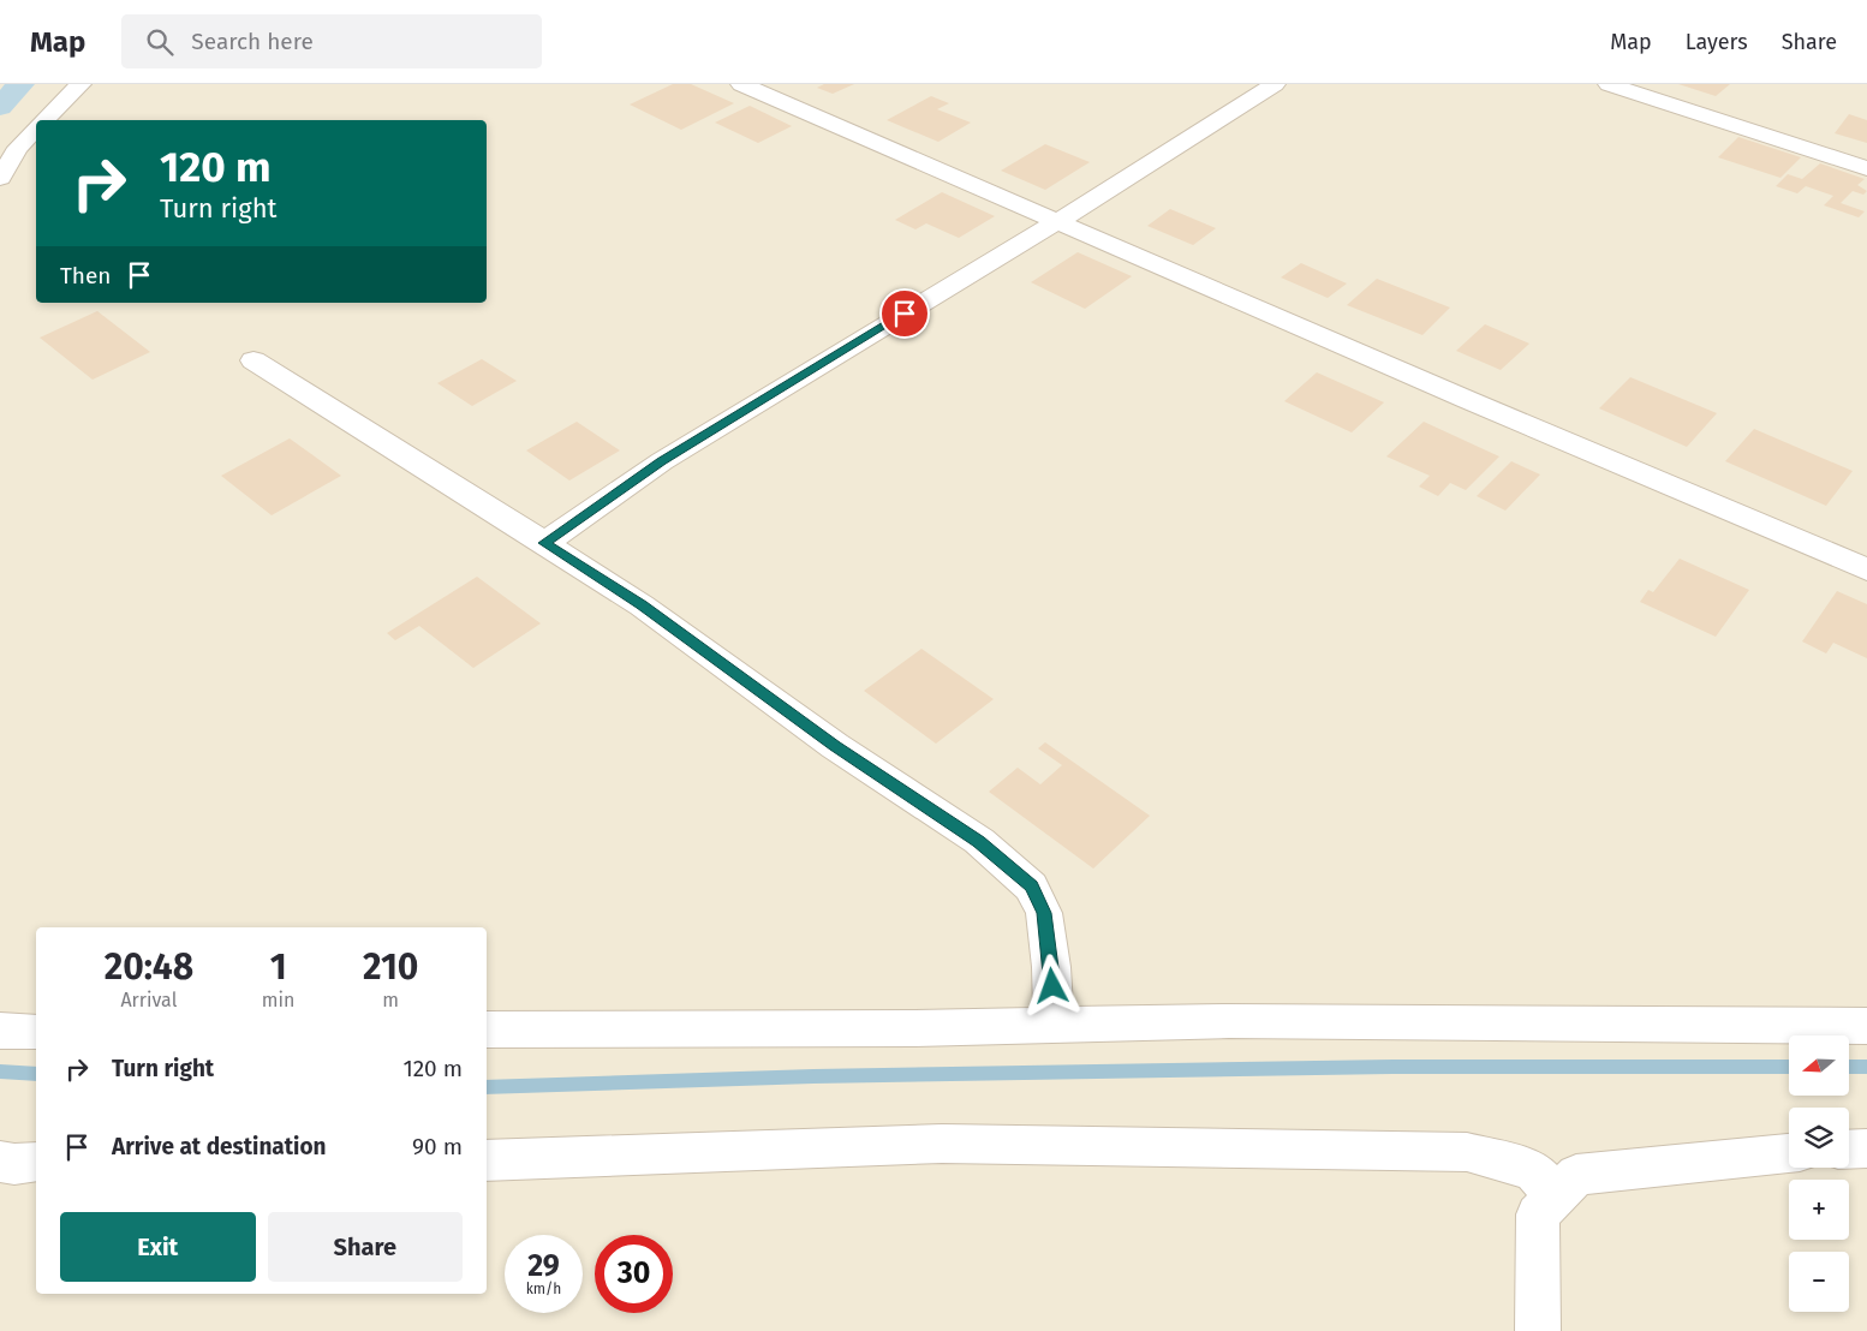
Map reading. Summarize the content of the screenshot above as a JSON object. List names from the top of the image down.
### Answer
{
  "north": "left",
  "page": {
    "header": "Map",
    "search": "Search here",
    "nav": ["Map", "Layers", "Share"],
    "turn": ["120 m", "Turn right"],
    "then": "Then",
    "eta": [
      "20:48",
      "Arrival",
      "1",
      "min",
      "210",
      "m"
    ],
    "list": [
      {
        "name": "Turn right",
        "value": "120 m"
      },
      {
        "name": "Arrive at destination",
        "value": "90 m"
      }
    ],
    "map_buttons": ["+", "−"],
    "buttons": ["Exit", "Share"],
    "speed": "29 km/h",
    "limit": "30"
  }
}
